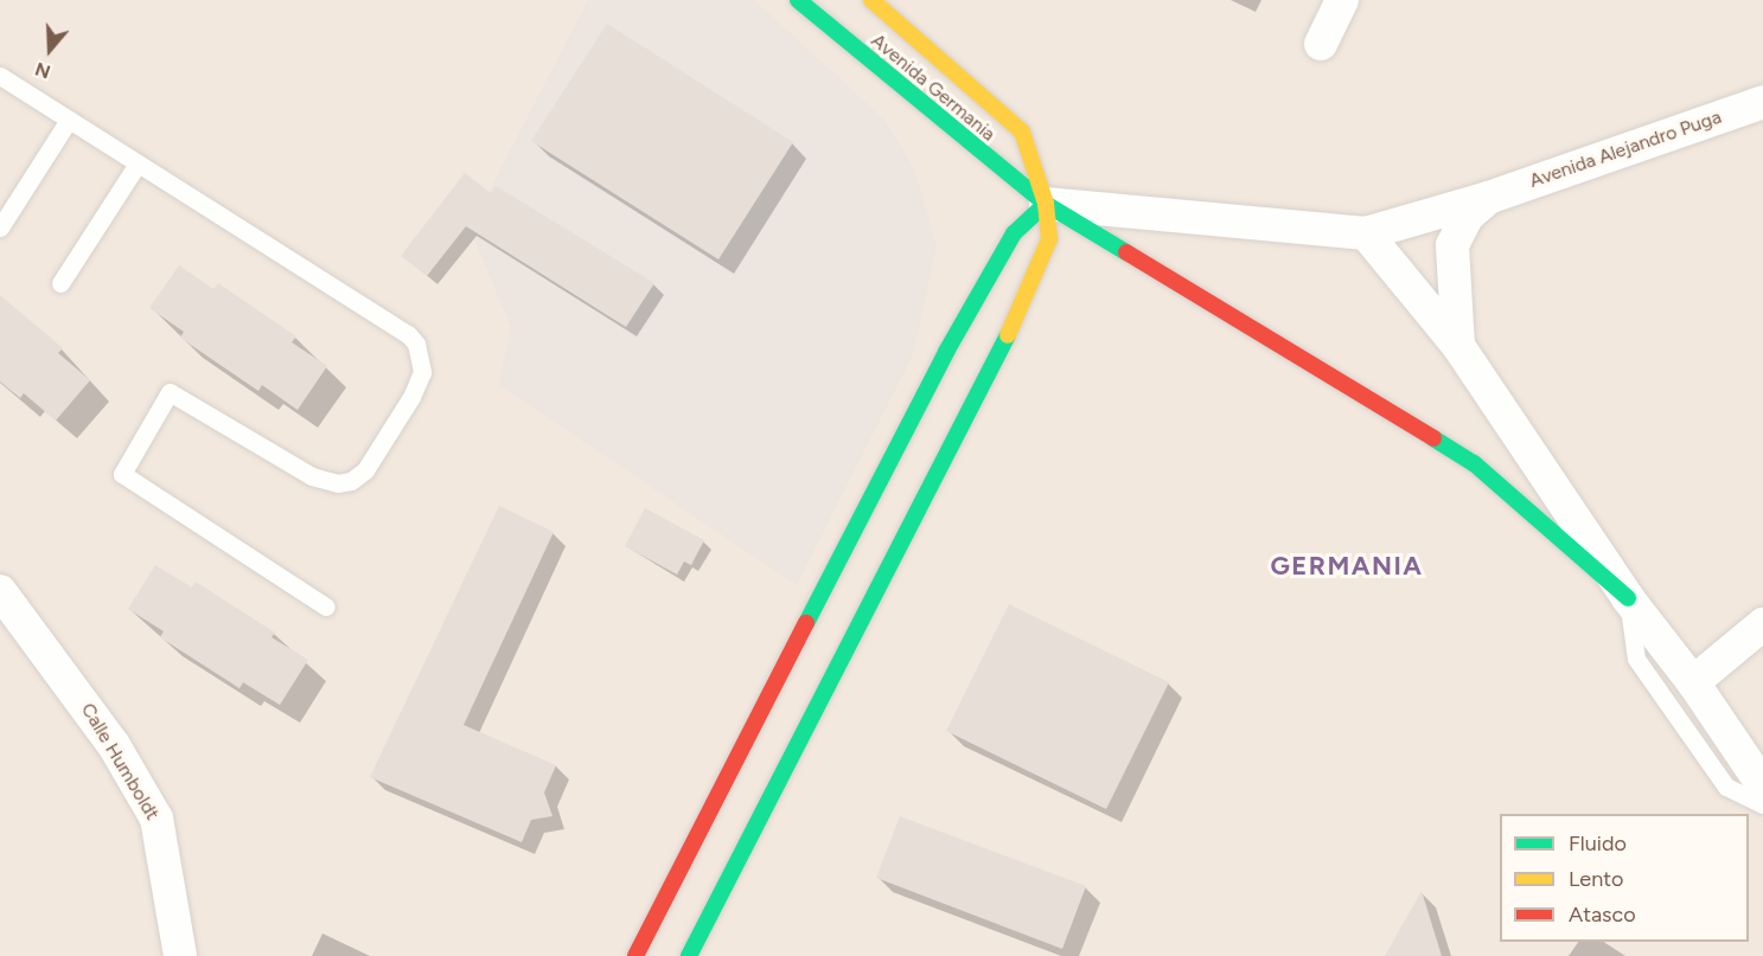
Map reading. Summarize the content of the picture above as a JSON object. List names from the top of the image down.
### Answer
{
  "streets": {
    "street": ["Avenida Germania", "Avenida Alejandro Puga", "Calle Humboldt"]
  },
  "districts": ["GERMANIA"],
  "legend": ["Fluido", "Lento", "Atasco"],
  "north": "bottom"
}
